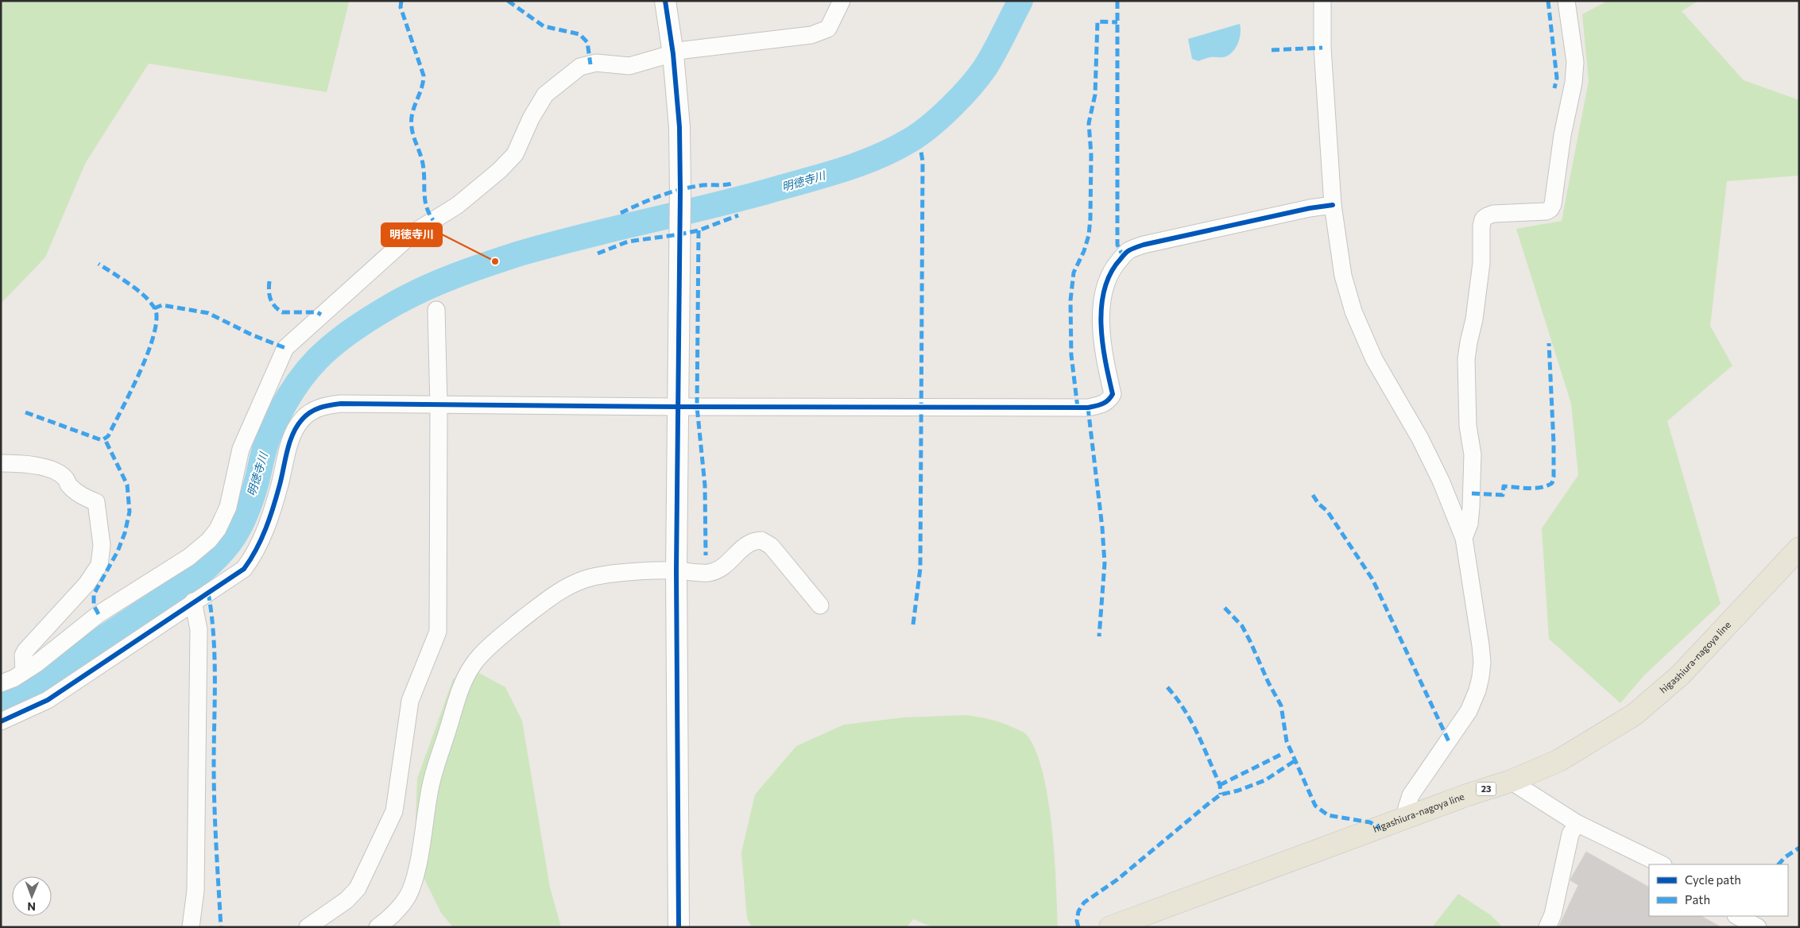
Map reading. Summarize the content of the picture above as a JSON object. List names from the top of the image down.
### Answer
{
  "streets": {
    "main road": ["higashiura-nagoya line", "23"]
  },
  "water": ["明徳寺川"],
  "places": ["明徳寺川"],
  "legend": ["Cycle path", "Path"],
  "north": "bottom"
}
